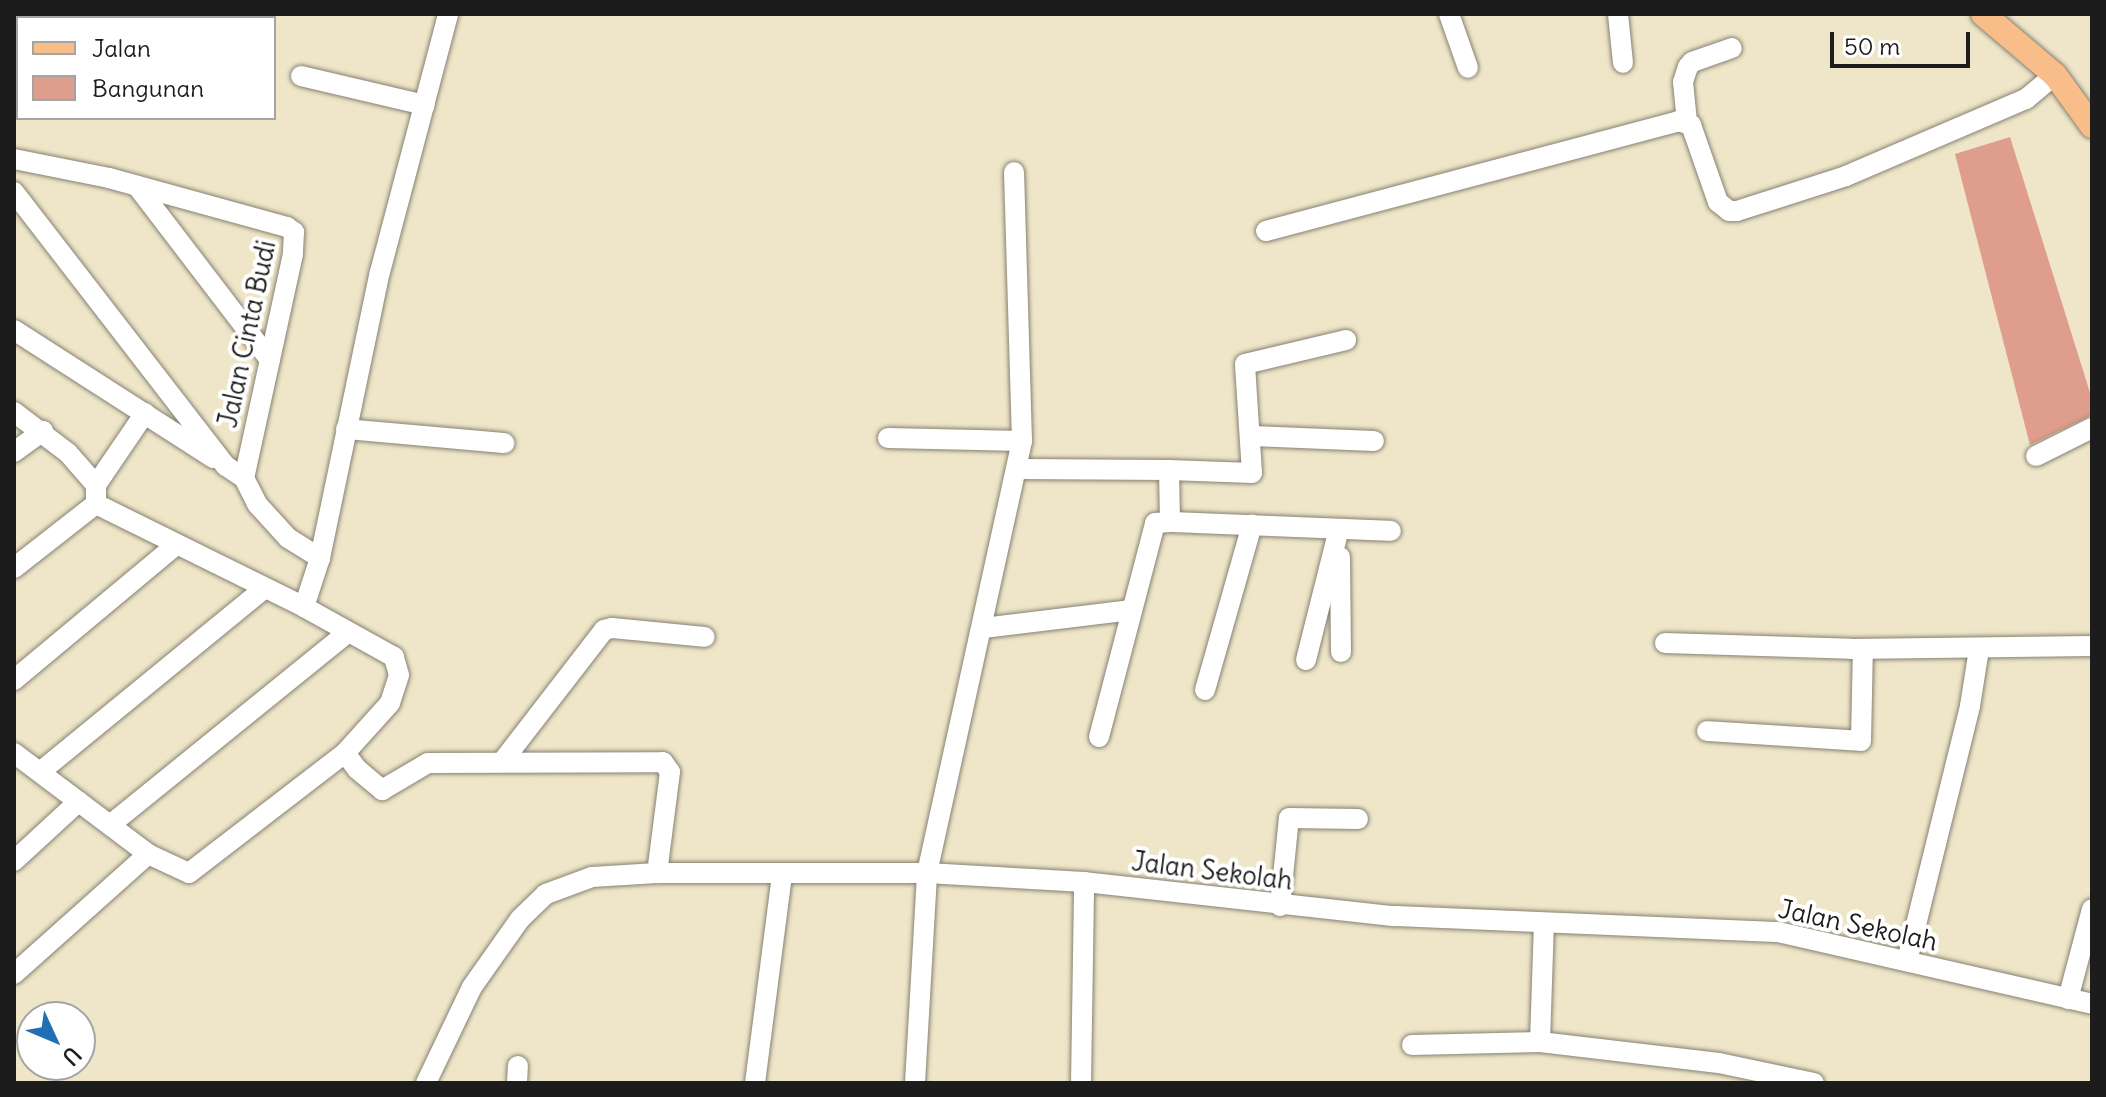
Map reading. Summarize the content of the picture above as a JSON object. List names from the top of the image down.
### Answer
{
  "streets": {
    "street": ["Jalan Cinta Budi", "Jalan Sekolah"]
  },
  "legend": ["Jalan", "Bangunan"],
  "scale_bar": "50 m",
  "north": "bottom right"
}
